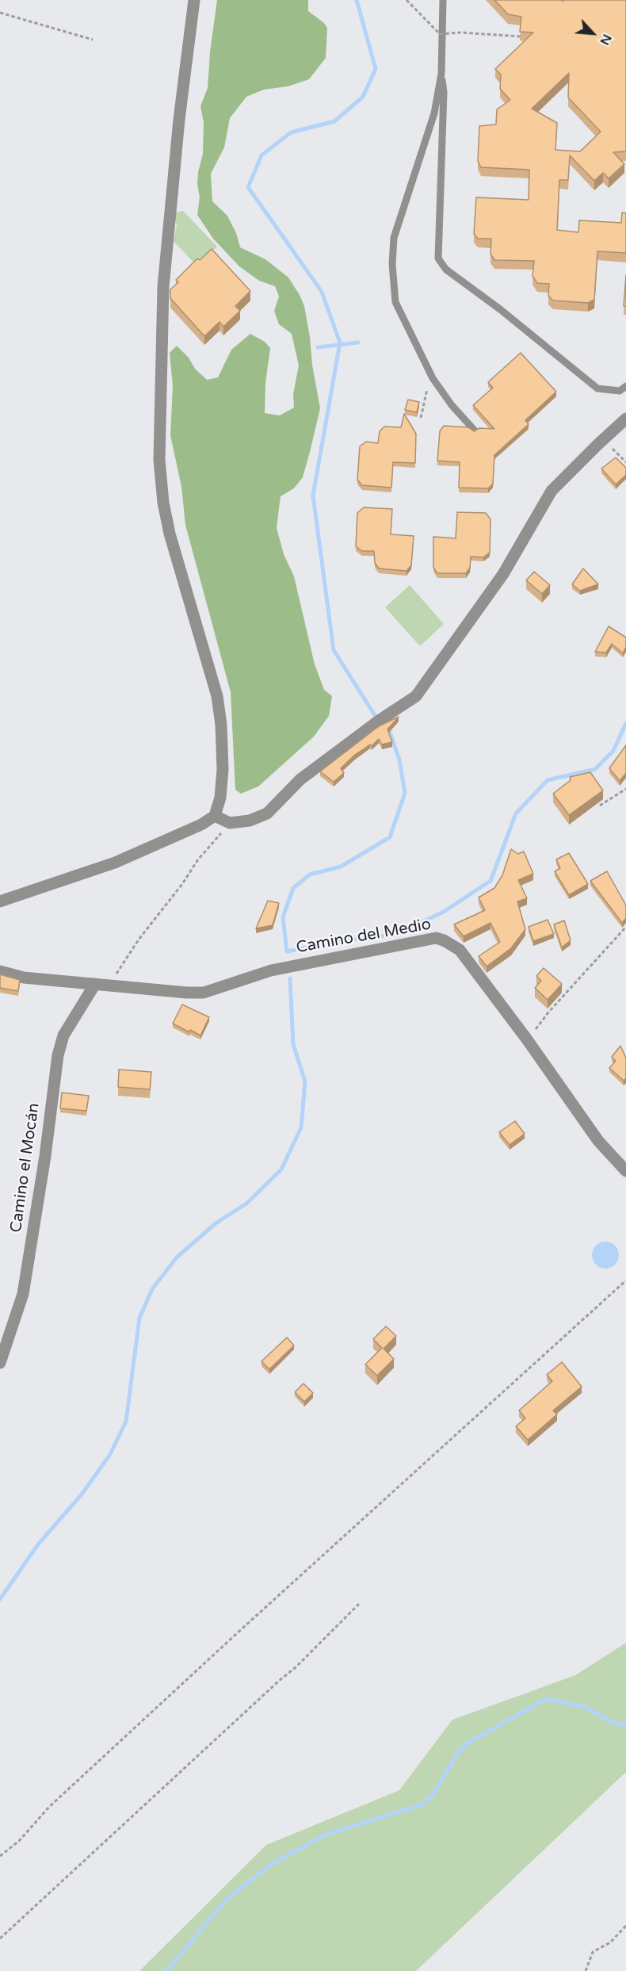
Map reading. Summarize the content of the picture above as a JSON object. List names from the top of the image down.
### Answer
{
  "streets": {
    "street": ["Camino del Medio", "Camino el Mocán"]
  },
  "crossings": [
    ["Camino del Medio", "Camino el Mocán"]
  ],
  "north": "bottom right"
}
